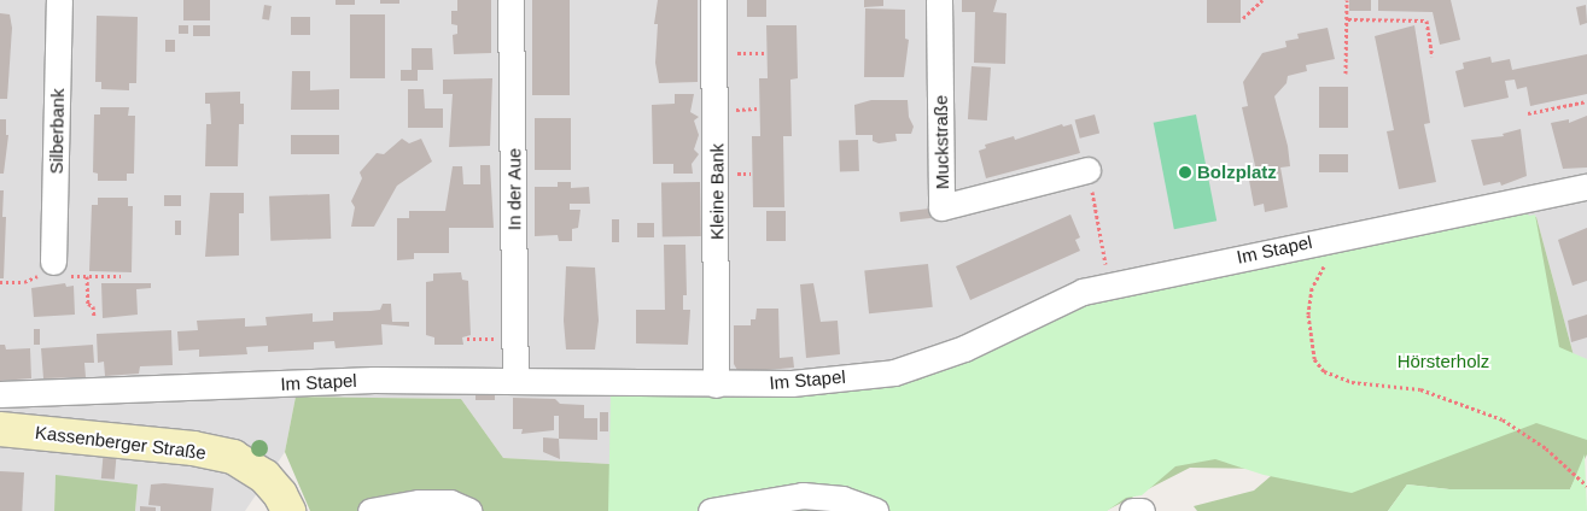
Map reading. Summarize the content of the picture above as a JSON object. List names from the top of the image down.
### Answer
{
  "streets": {
    "street": [
      "Silberbank",
      "Muckstraße",
      "In der Aue",
      "Kleine Bank",
      "Im Stapel",
      "Kassenberger Straße"
    ]
  },
  "crossings": [
    ["In der Aue", "Im Stapel"],
    ["Kleine Bank", "Im Stapel"]
  ],
  "parks": ["Hörsterholz"],
  "places": ["Bolzplatz"]
}
